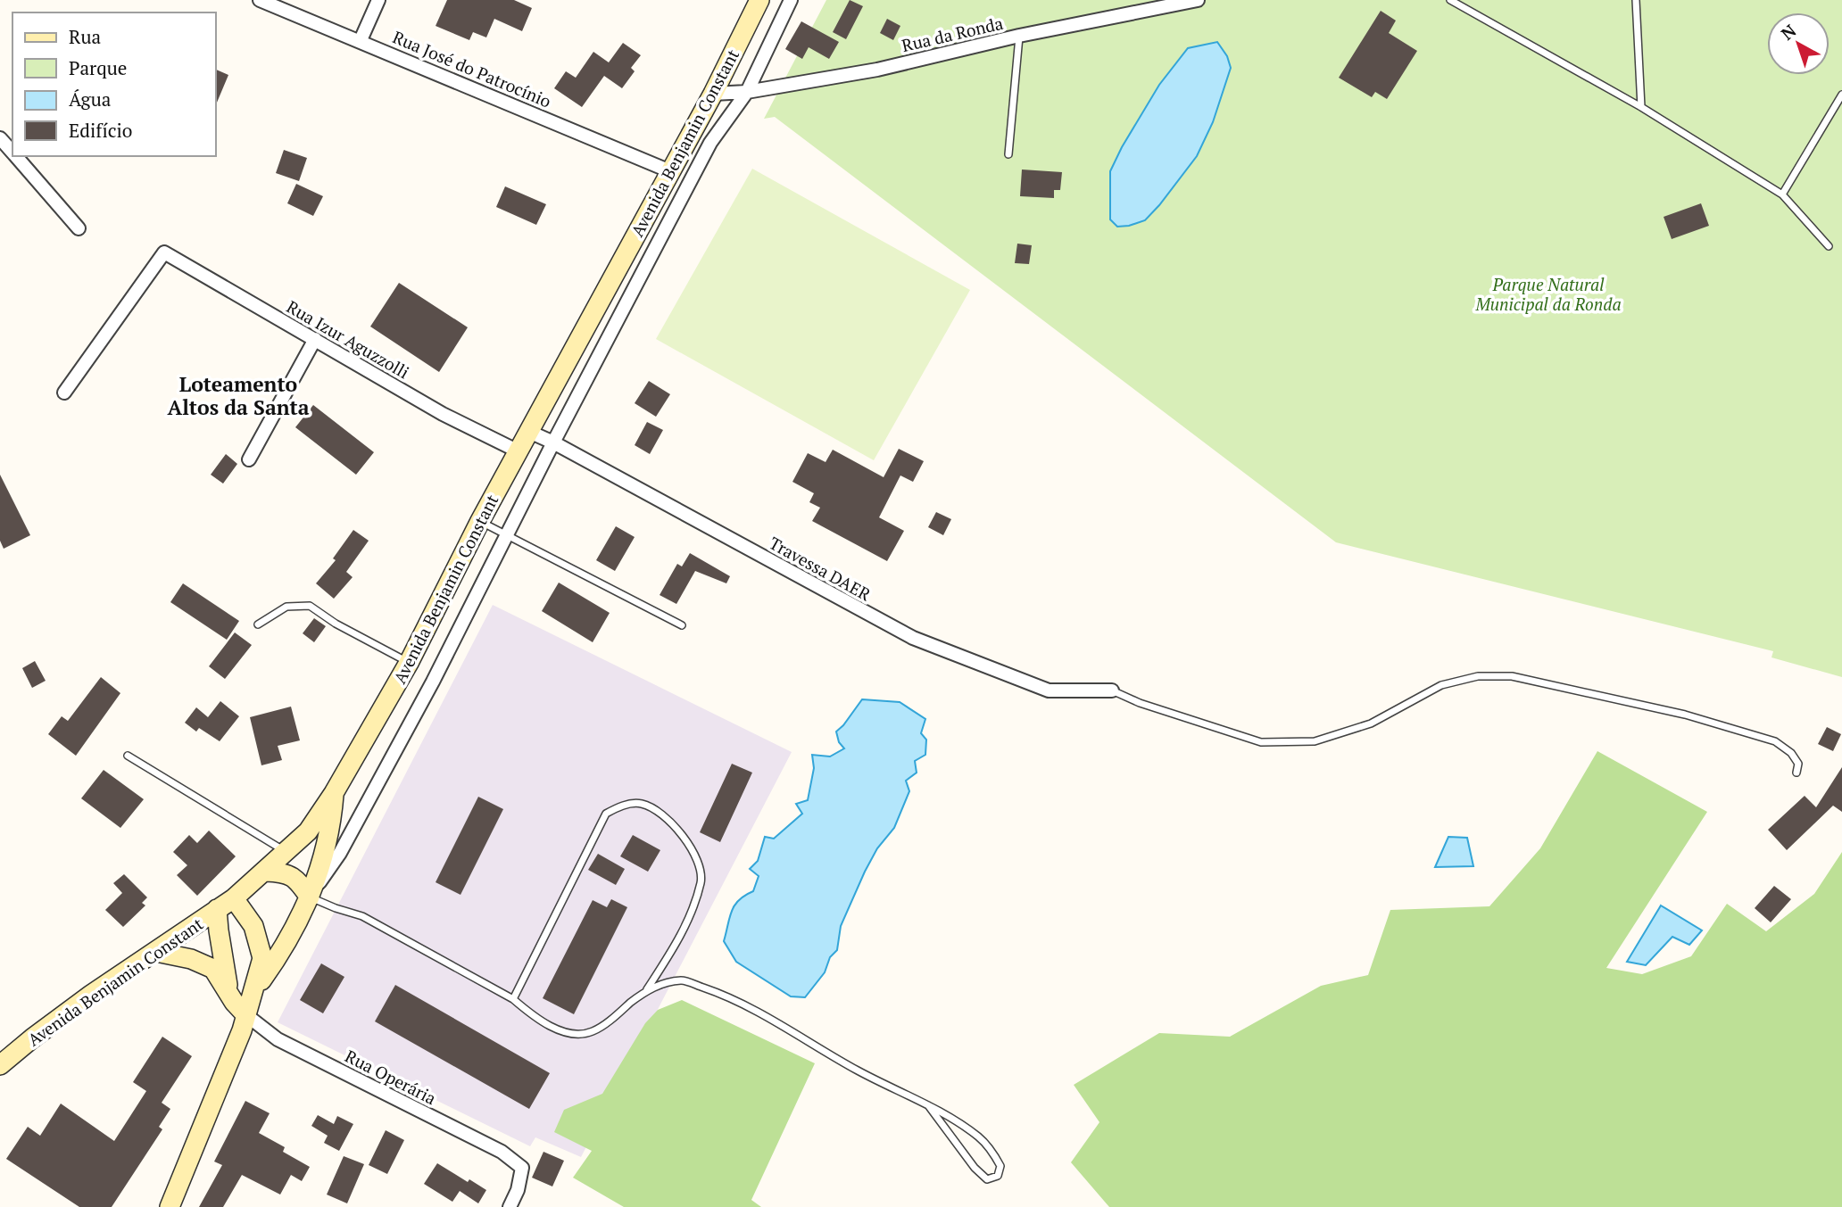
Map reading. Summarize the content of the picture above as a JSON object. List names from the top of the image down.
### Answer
{
  "streets": {
    "main road": ["Avenida Benjamin Constant"],
    "street": [
      "Rua da Ronda",
      "Rua José do Patrocínio",
      "Rua Izur Aguzzolli",
      "Travessa DAER",
      "Rua Operária"
    ]
  },
  "crossings": [
    ["Rua da Ronda", "Avenida Benjamin Constant"],
    ["Rua José do Patrocínio", "Avenida Benjamin Constant"],
    ["Avenida Benjamin Constant", "Rua Izur Aguzzolli"],
    ["Avenida Benjamin Constant", "Travessa DAER"]
  ],
  "districts": ["Loteamento Altos da Santa"],
  "parks": ["Parque Natural Municipal da Ronda"],
  "legend": [
    "Rua",
    "Parque",
    "Água",
    "Edifício"
  ],
  "north": "top left"
}
